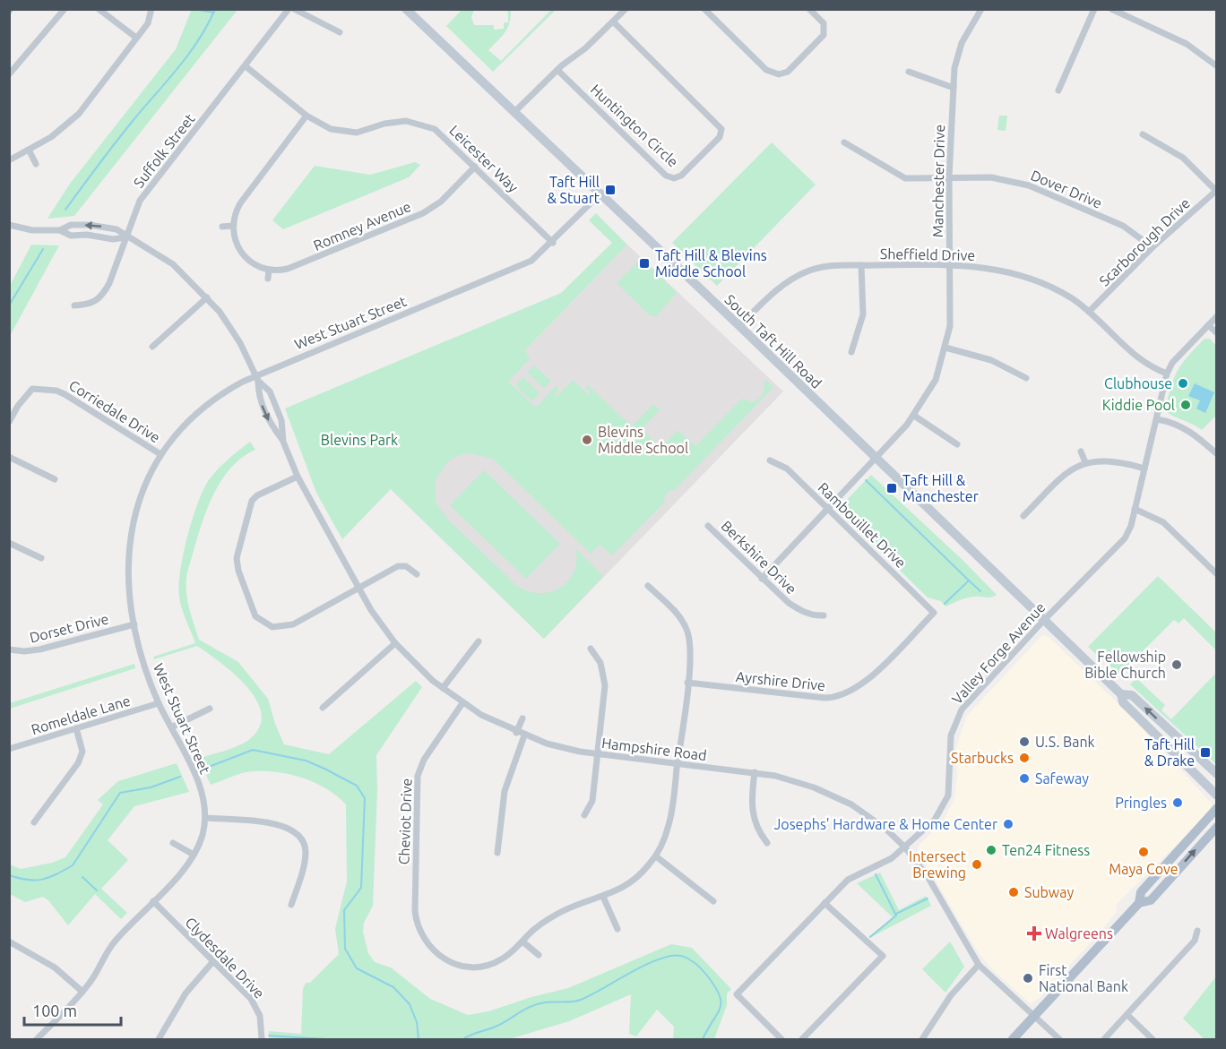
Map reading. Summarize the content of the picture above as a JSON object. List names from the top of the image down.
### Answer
{
  "streets": {
    "main road": ["South Taft Hill Road"],
    "street": [
      "Huntington Circle",
      "Suffolk Street",
      "Leicester Way",
      "Manchester Drive",
      "Dover Drive",
      "Romney Avenue",
      "Scarborough Drive",
      "Sheffield Drive",
      "West Stuart Street",
      "Corriedale Drive",
      "Rambouillet Drive",
      "Berkshire Drive",
      "Dorset Drive",
      "Valley Forge Avenue",
      "Ayrshire Drive",
      "Romeldale Lane",
      "Hampshire Road",
      "Cheviot Drive",
      "Clydesdale Drive"
    ]
  },
  "crossings": [
    ["Suffolk Street", "Leicester Way"],
    ["Suffolk Street", "Hampshire Road"],
    ["Leicester Way", "Romney Avenue"],
    ["Leicester Way", "West Stuart Street"],
    ["Manchester Drive", "Dover Drive"],
    ["Manchester Drive", "Sheffield Drive"],
    ["Manchester Drive", "South Taft Hill Road"],
    ["Manchester Drive", "Rambouillet Drive"],
    ["Manchester Drive", "Berkshire Drive"],
    ["Dover Drive", "Scarborough Drive"],
    ["Scarborough Drive", "Sheffield Drive"],
    ["Sheffield Drive", "South Taft Hill Road"],
    ["Sheffield Drive", "Valley Forge Avenue"],
    ["West Stuart Street", "South Taft Hill Road"],
    ["West Stuart Street", "Corriedale Drive"],
    ["West Stuart Street", "Dorset Drive"],
    ["West Stuart Street", "Romeldale Lane"],
    ["West Stuart Street", "Hampshire Road"],
    ["West Stuart Street", "Clydesdale Drive"],
    ["South Taft Hill Road", "Valley Forge Avenue"],
    ["Rambouillet Drive", "Ayrshire Drive"],
    ["Valley Forge Avenue", "Hampshire Road"],
    ["Hampshire Road", "Cheviot Drive"]
  ],
  "parks": ["Blevins Park"],
  "places": {
    "transit": [
      "Taft Hill & Stuart",
      "Taft Hill & Blevins Middle School",
      "Taft Hill & Manchester",
      "Taft Hill & Drake"
    ],
    "other": [
      "Clubhouse",
      "Kiddie Pool",
      "Blevins Middle School",
      "Fellowship Bible Church",
      "U.S. Bank",
      "Starbucks",
      "Safeway",
      "Pringles",
      "Josephs' Hardware & Home Center",
      "Ten24 Fitness",
      "Maya Cove",
      "Intersect Brewing",
      "Subway",
      "First National Bank"
    ],
    "health": ["Walgreens"]
  },
  "scale_bar": "100 m"
}
